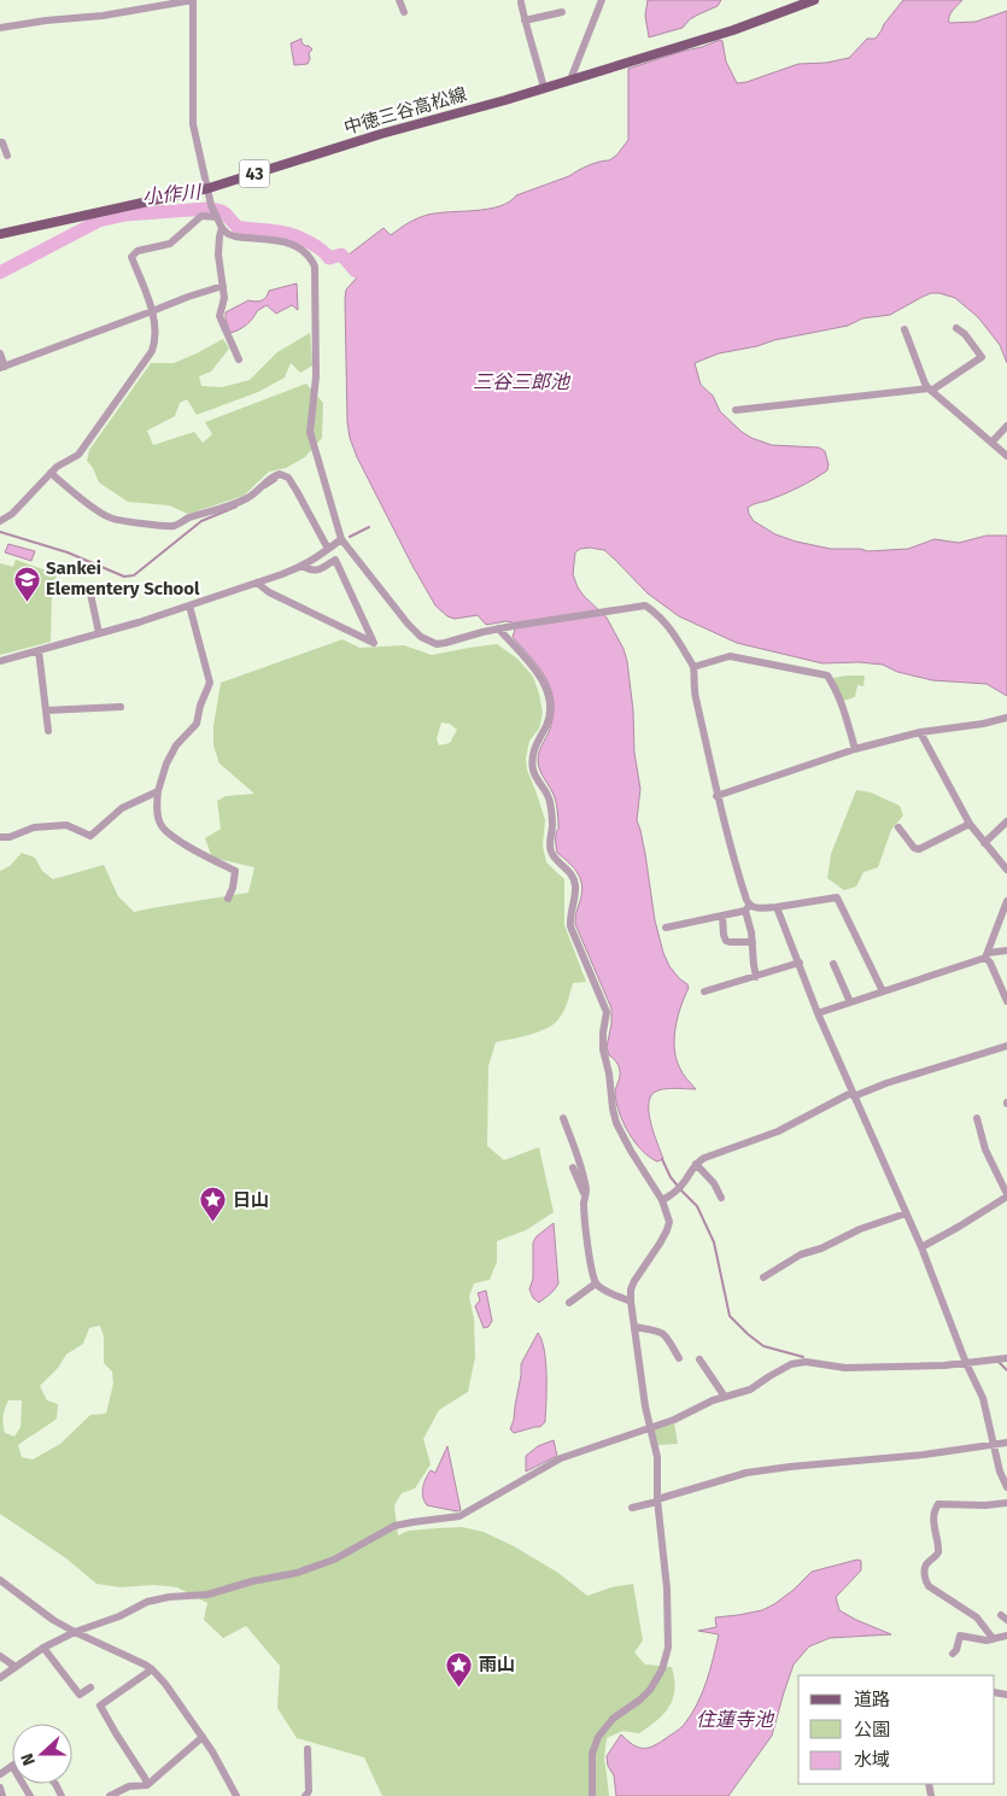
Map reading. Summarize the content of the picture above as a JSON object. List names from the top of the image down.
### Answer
{
  "streets": {
    "main road": ["中徳三谷高松線", "43"]
  },
  "water": ["小作川", "三谷三郎池", "住蓮寺池"],
  "places": {
    "school or university": ["Sankei Elementery School"],
    "place": ["日山", "雨山"]
  },
  "legend": ["道路", "公園", "水域"],
  "north": "left"
}
